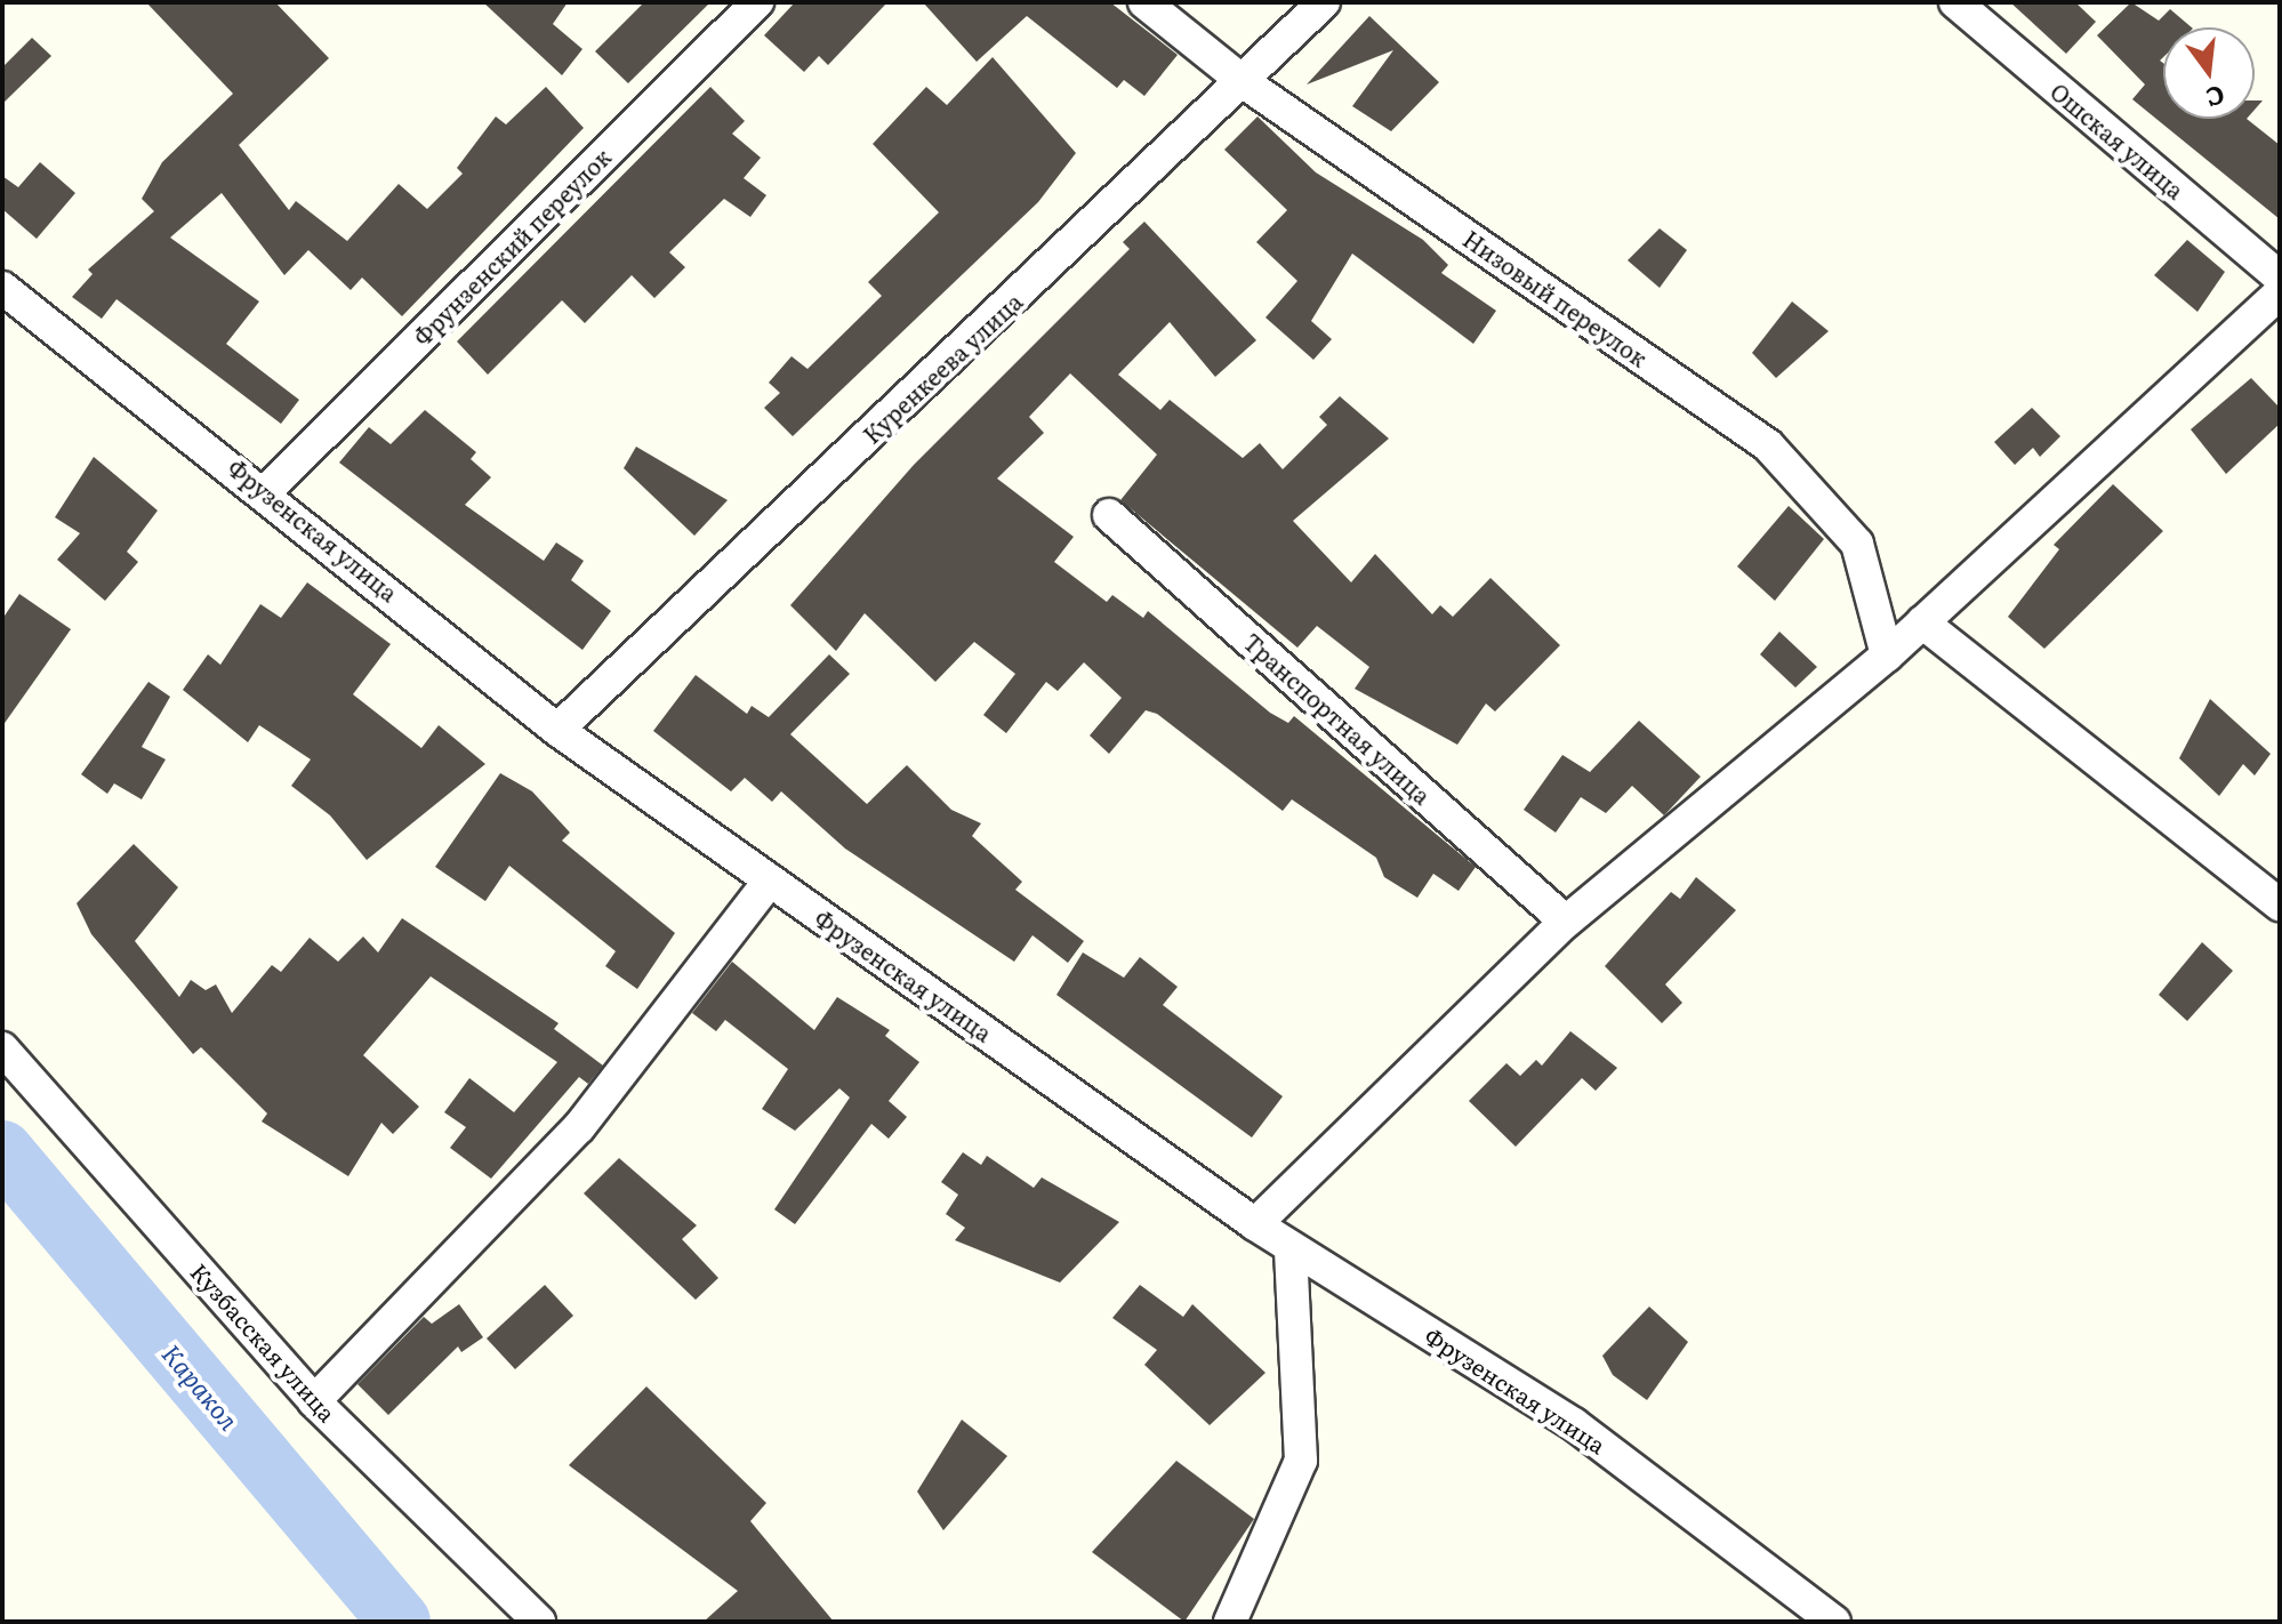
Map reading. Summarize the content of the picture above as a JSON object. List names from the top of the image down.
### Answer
{
  "streets": {
    "street": [
      "Ошская улица",
      "Фрунзенский переулок",
      "Низовый переулок",
      "Куренкеева улица",
      "Фрузенская улица",
      "Транспортная улица",
      "Кузбасская улица"
    ]
  },
  "crossings": [
    ["Фрунзенский переулок", "Фрузенская улица"],
    ["Низовый переулок", "Куренкеева улица"],
    ["Куренкеева улица", "Фрузенская улица"]
  ],
  "water": ["Каракол"],
  "north": "bottom"
}
